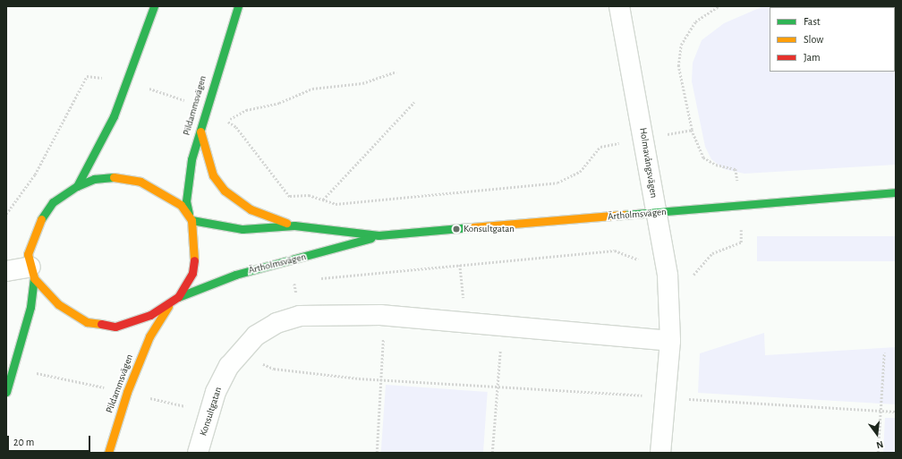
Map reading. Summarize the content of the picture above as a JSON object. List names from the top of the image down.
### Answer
{
  "streets": {
    "main road": ["Pildammsvägen", "Ärtholmsvägen"],
    "street": ["Holmavångsvägen", "Konsultgatan"]
  },
  "crossings": [
    ["Pildammsvägen", "Ärtholmsvägen"],
    ["Holmavångsvägen", "Ärtholmsvägen"],
    ["Holmavångsvägen", "Konsultgatan"]
  ],
  "places": ["Konsultgatan"],
  "legend": ["Fast", "Slow", "Jam"],
  "scale_bar": "20 m",
  "north": "bottom"
}
